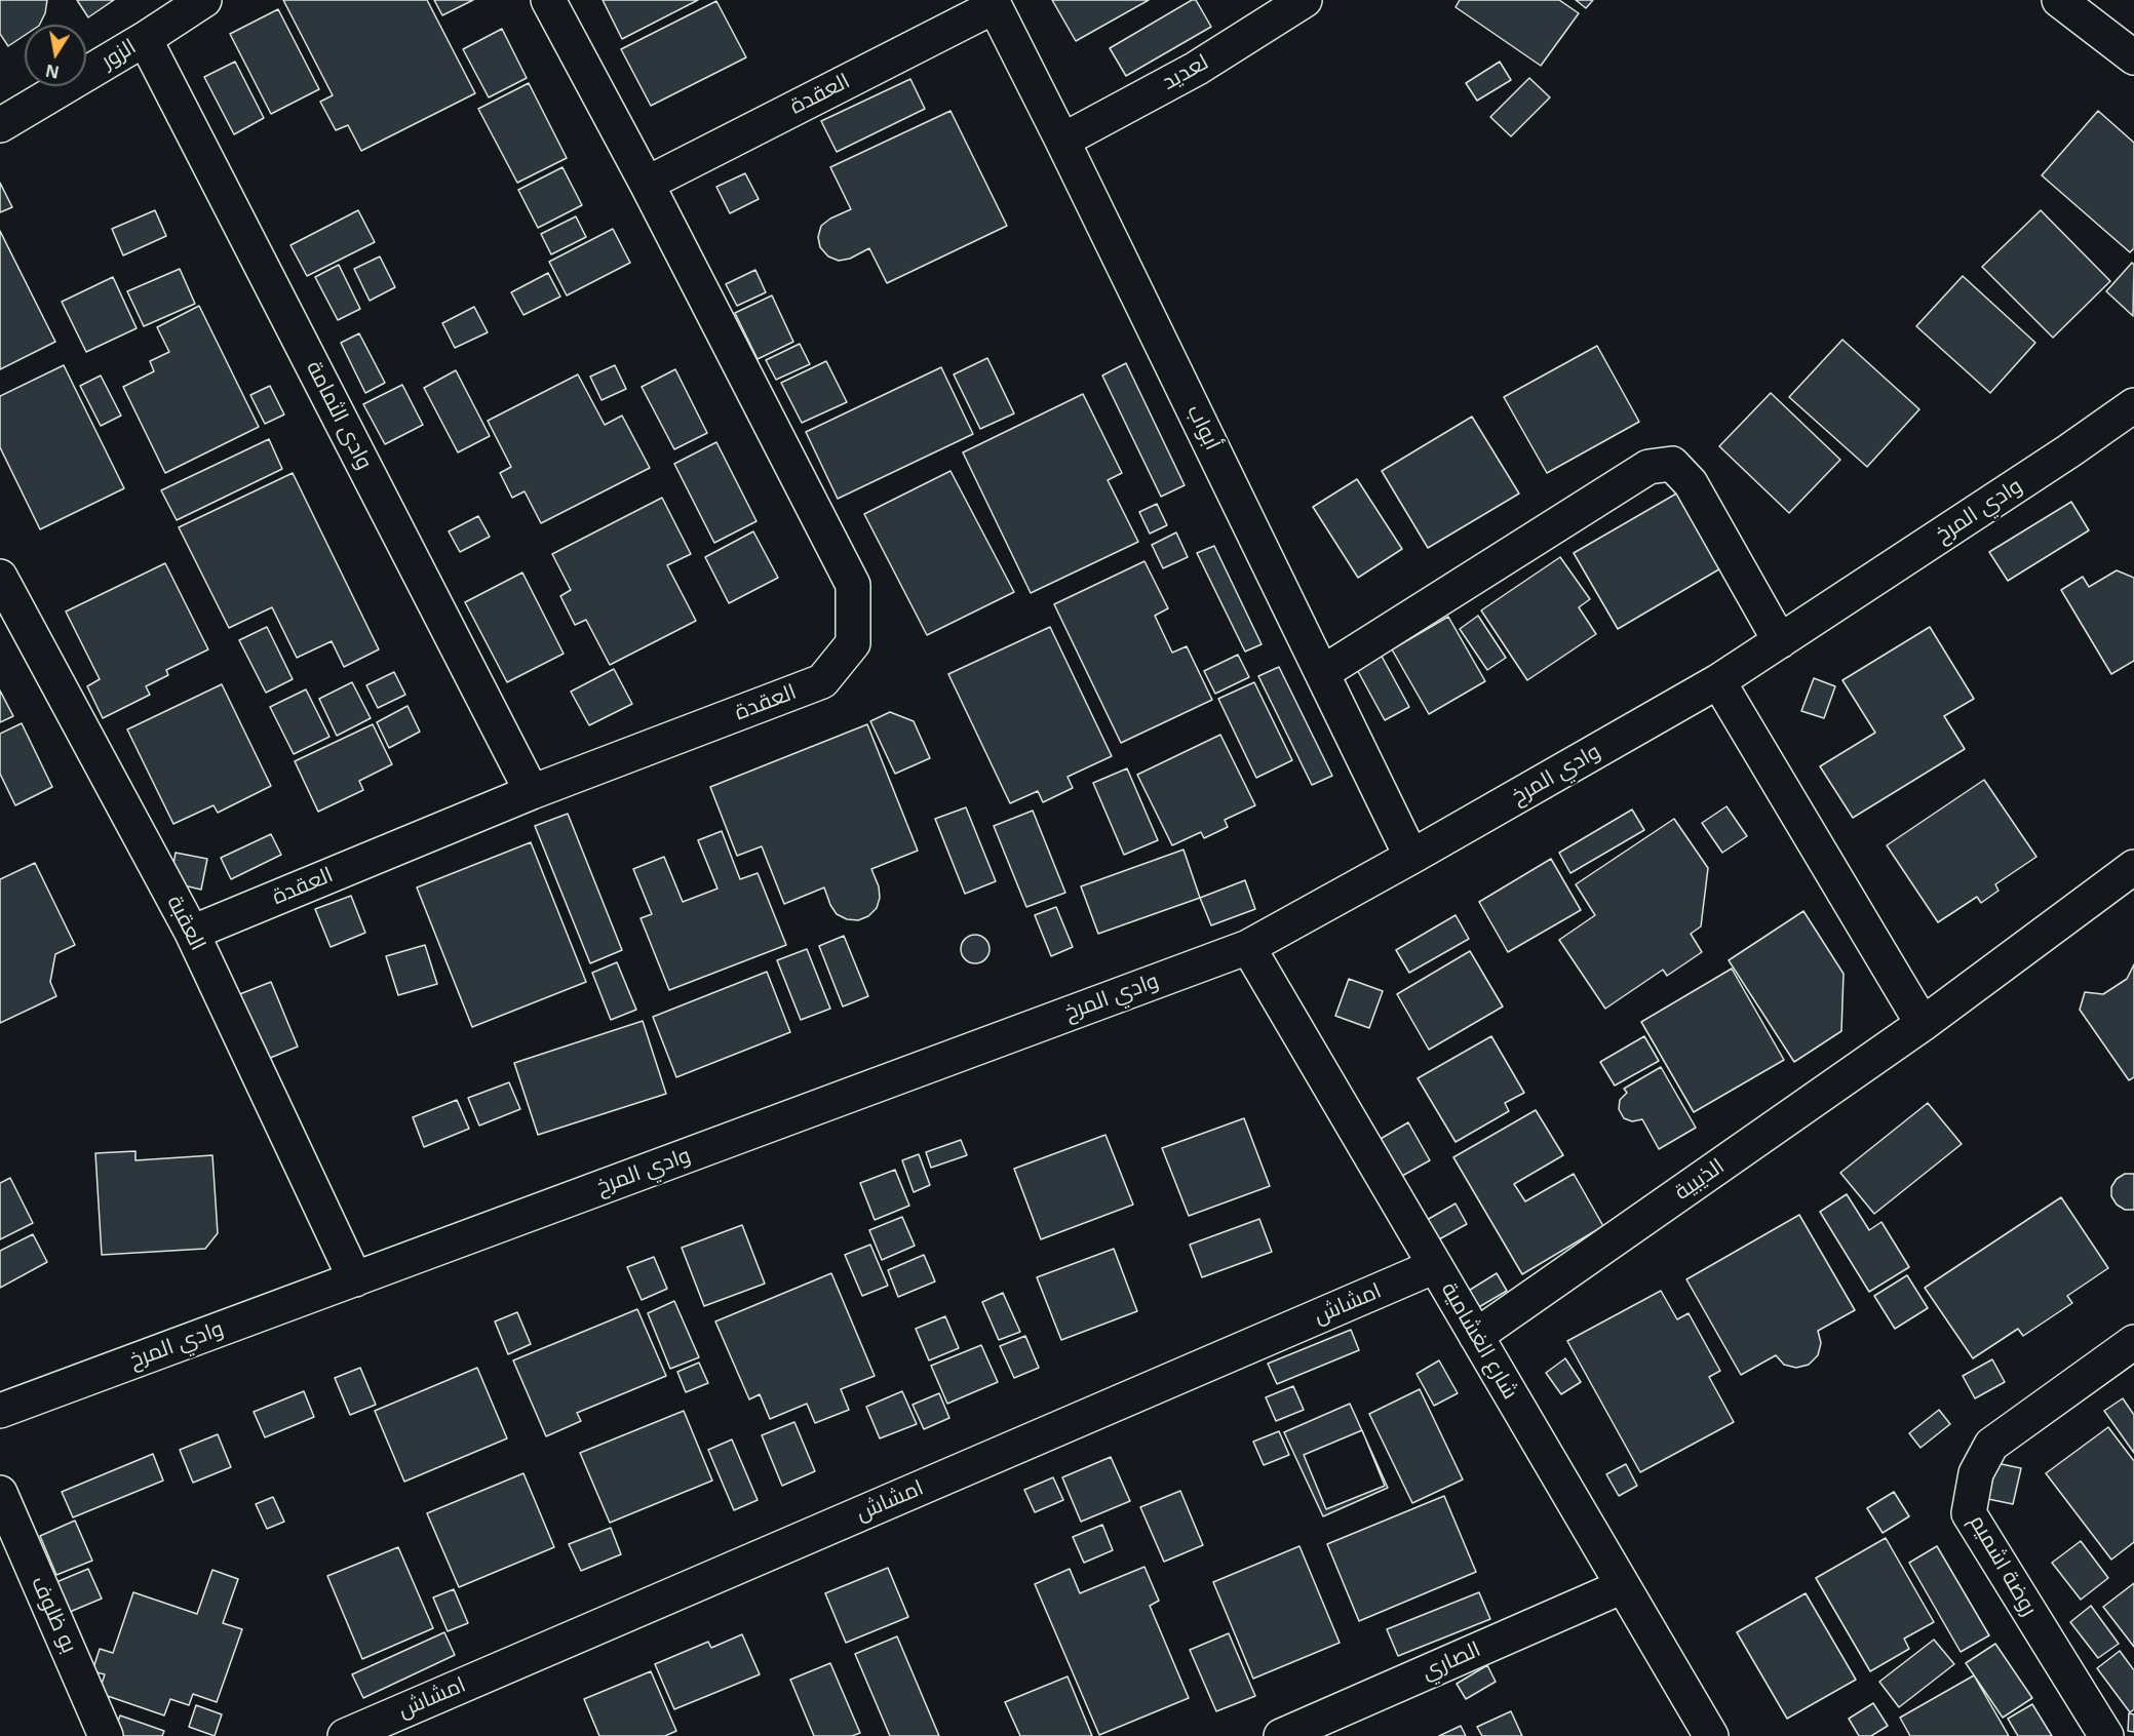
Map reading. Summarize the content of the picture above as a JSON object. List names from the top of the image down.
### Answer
{
  "streets": {
    "street": [
      "الزور",
      "لعديد",
      "العقدة",
      "وادى الثمامة",
      "أبواب",
      "وادي المرخ",
      "العقبة",
      "الذيبية",
      "امشاش",
      "شارع الغشامية",
      "روضة اشميم",
      "بو ظلوف",
      "الصاري"
    ]
  },
  "crossings": [
    ["الزور", "وادى الثمامة"],
    ["لعديد", "أبواب"],
    ["العقدة", "وادى الثمامة"],
    ["العقدة", "أبواب"],
    ["العقدة", "العقبة"],
    ["أبواب", "وادي المرخ"],
    ["وادي المرخ", "العقبة"],
    ["وادي المرخ", "شارع الغشامية"],
    ["الذيبية", "شارع الغشامية"],
    ["امشاش", "شارع الغشامية"],
    ["شارع الغشامية", "الصاري"]
  ],
  "north": "bottom"
}
